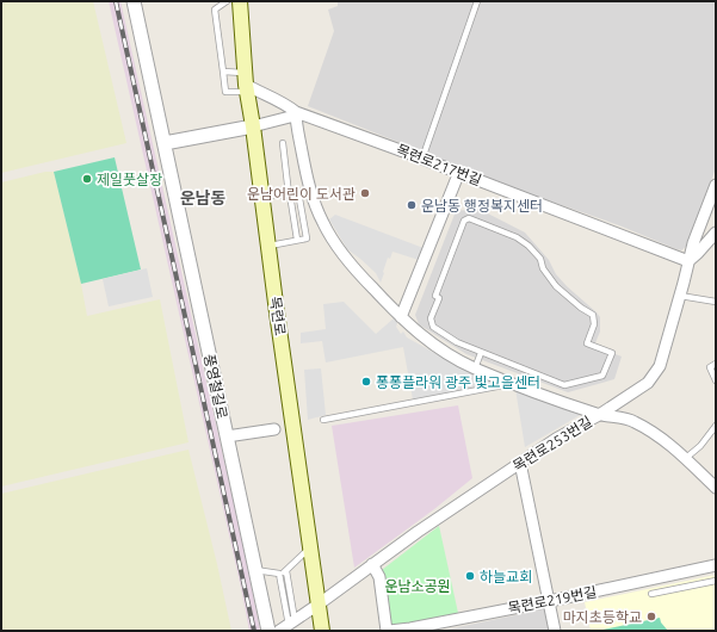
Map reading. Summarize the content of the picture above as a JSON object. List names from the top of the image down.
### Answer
{
  "streets": {
    "main road": ["목련로"],
    "street": [
      "목련로217번길",
      "풍영철길로",
      "목련로253번길",
      "목련로219번길"
    ]
  },
  "crossings": [
    ["목련로217번길", "목련로"],
    ["목련로217번길", "목련로253번길"],
    ["목련로", "목련로253번길"]
  ],
  "districts": ["운남동"],
  "parks": ["운남소공원"],
  "places": [
    "제일풋살장",
    "운남어린이 도서관",
    "운남동 행정복지센터",
    "퐁퐁플라워 광주 빛고을센터",
    "하늘교회",
    "마지초등학교"
  ]
}
